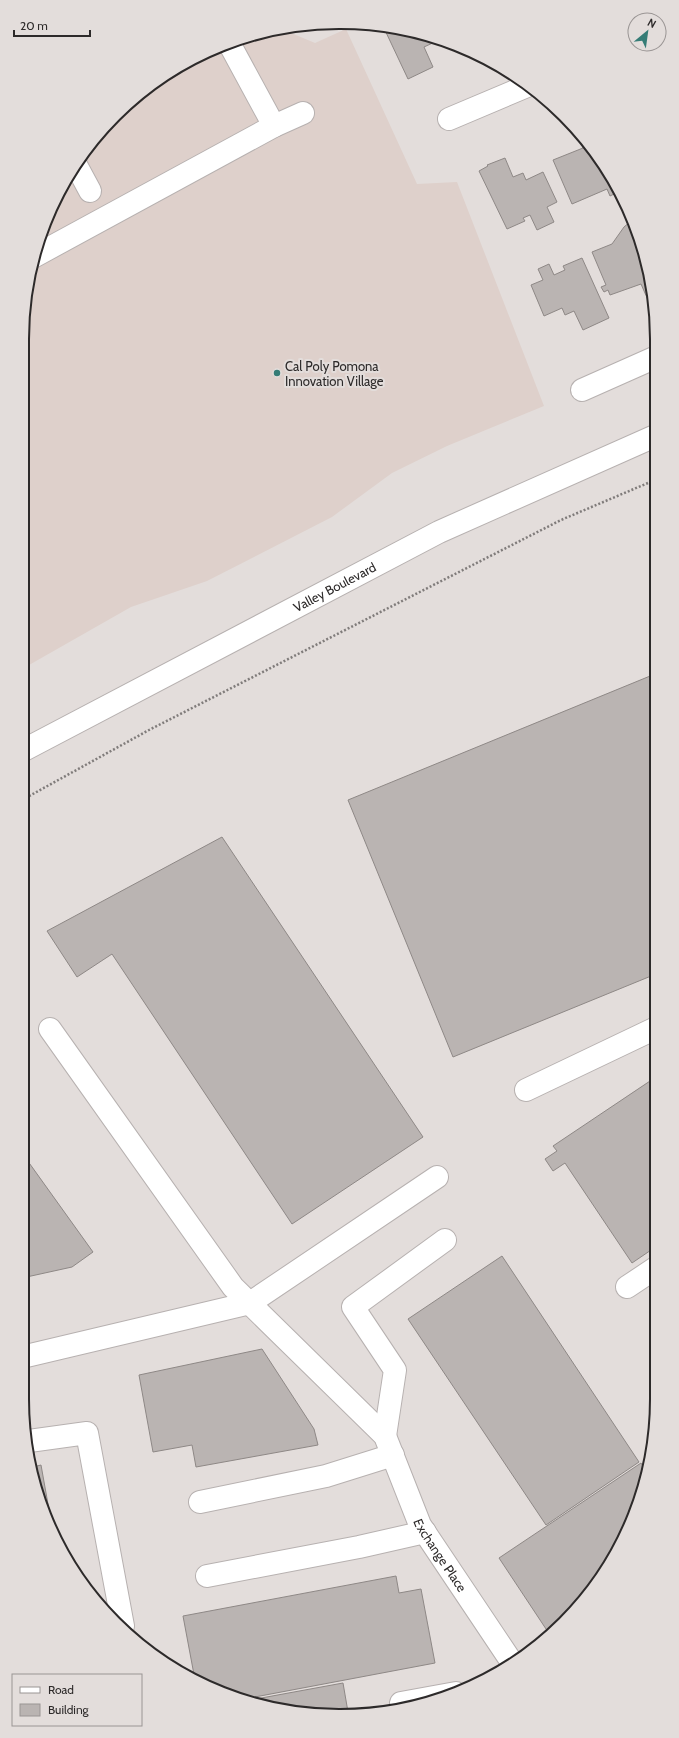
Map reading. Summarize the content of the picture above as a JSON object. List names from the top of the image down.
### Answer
{
  "streets": {
    "main road": ["Valley Boulevard", "Exchange Place"]
  },
  "places": ["Cal Poly Pomona Innovation Village"],
  "legend": ["Road", "Building"],
  "scale_bar": "20 m",
  "north": "top right"
}
